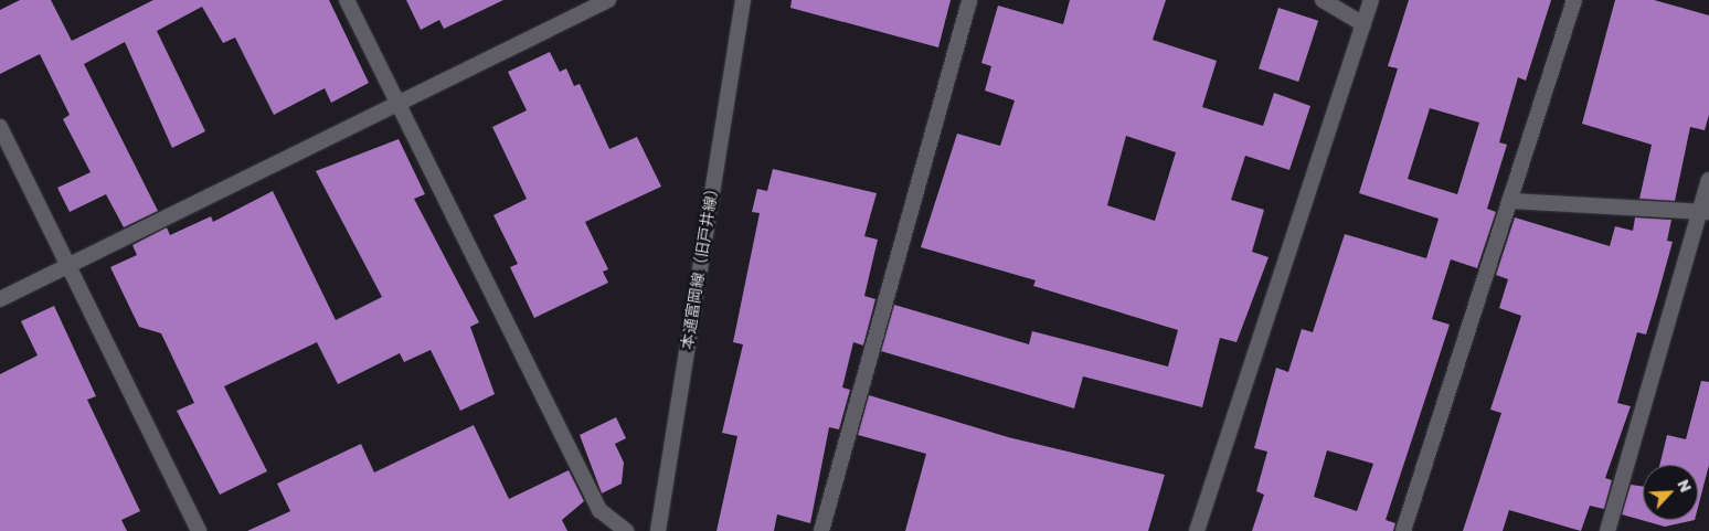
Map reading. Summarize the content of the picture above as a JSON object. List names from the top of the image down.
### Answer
{
  "streets": {
    "street": ["本通富岡線（旧戸井線）"]
  },
  "north": "top right"
}
